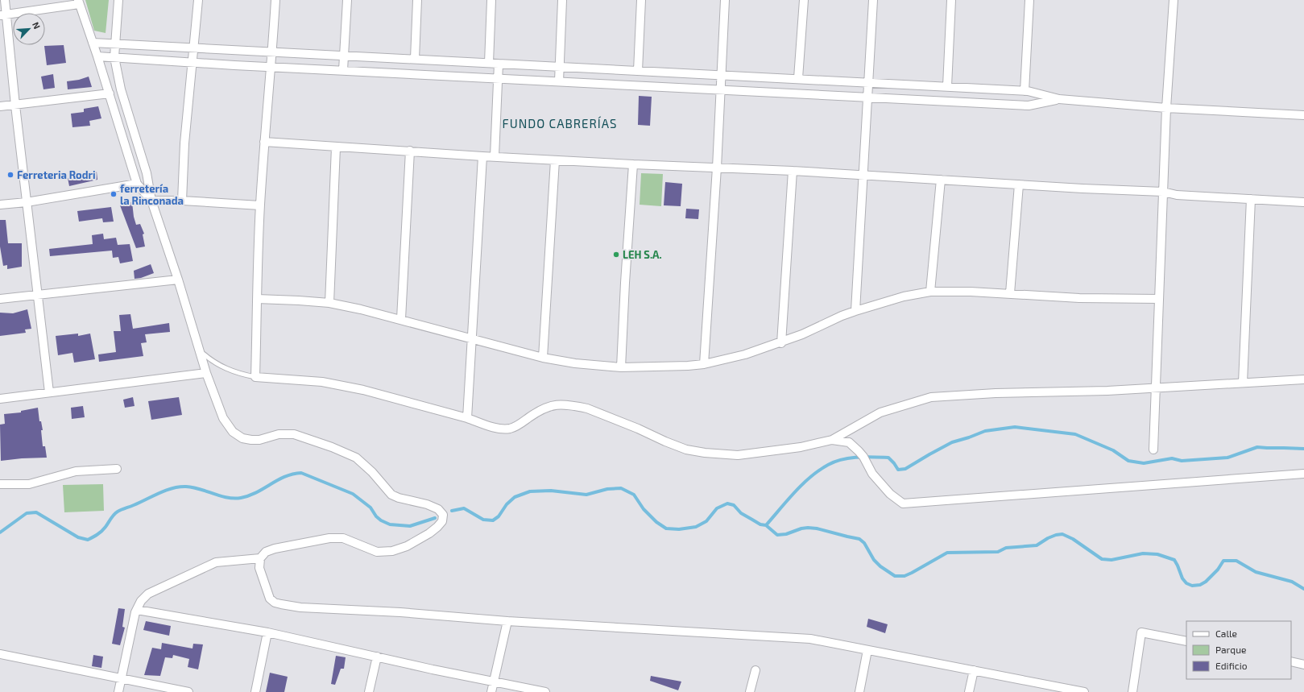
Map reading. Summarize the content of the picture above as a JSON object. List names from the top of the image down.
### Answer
{
  "districts": ["FUNDO CABRERÍAS"],
  "places": ["Ferreteria Rodri", "ferretería la Rinconada", "LEH S.A."],
  "legend": ["Calle", "Parque", "Edificio"],
  "north": "top right"
}
